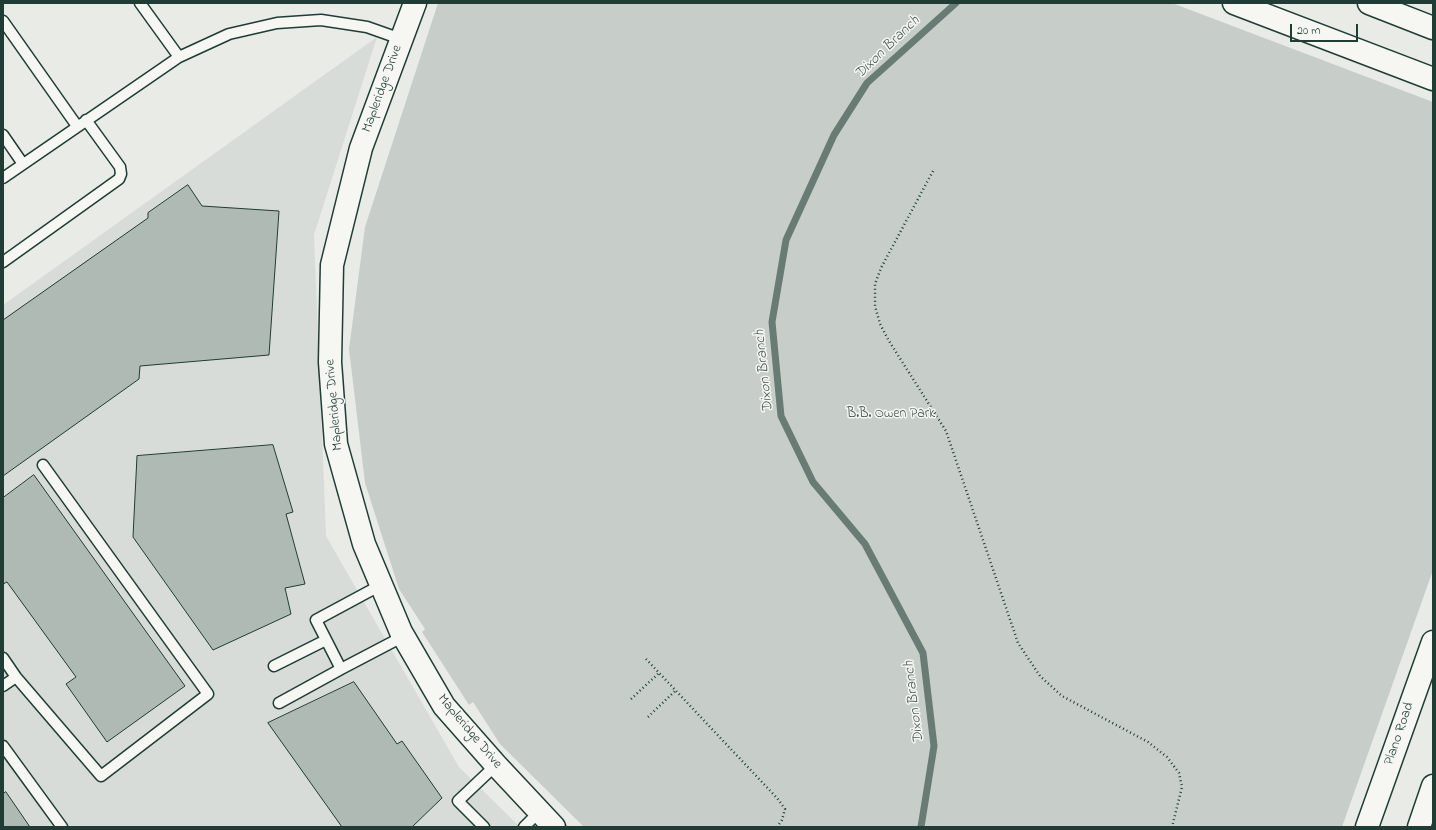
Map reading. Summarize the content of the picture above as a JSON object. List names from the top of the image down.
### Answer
{
  "streets": {
    "street": ["Mapleridge Drive", "Plano Road"]
  },
  "water": ["Dixon Branch"],
  "parks": ["B.B. Owen Park"],
  "scale_bar": "20 m"
}
